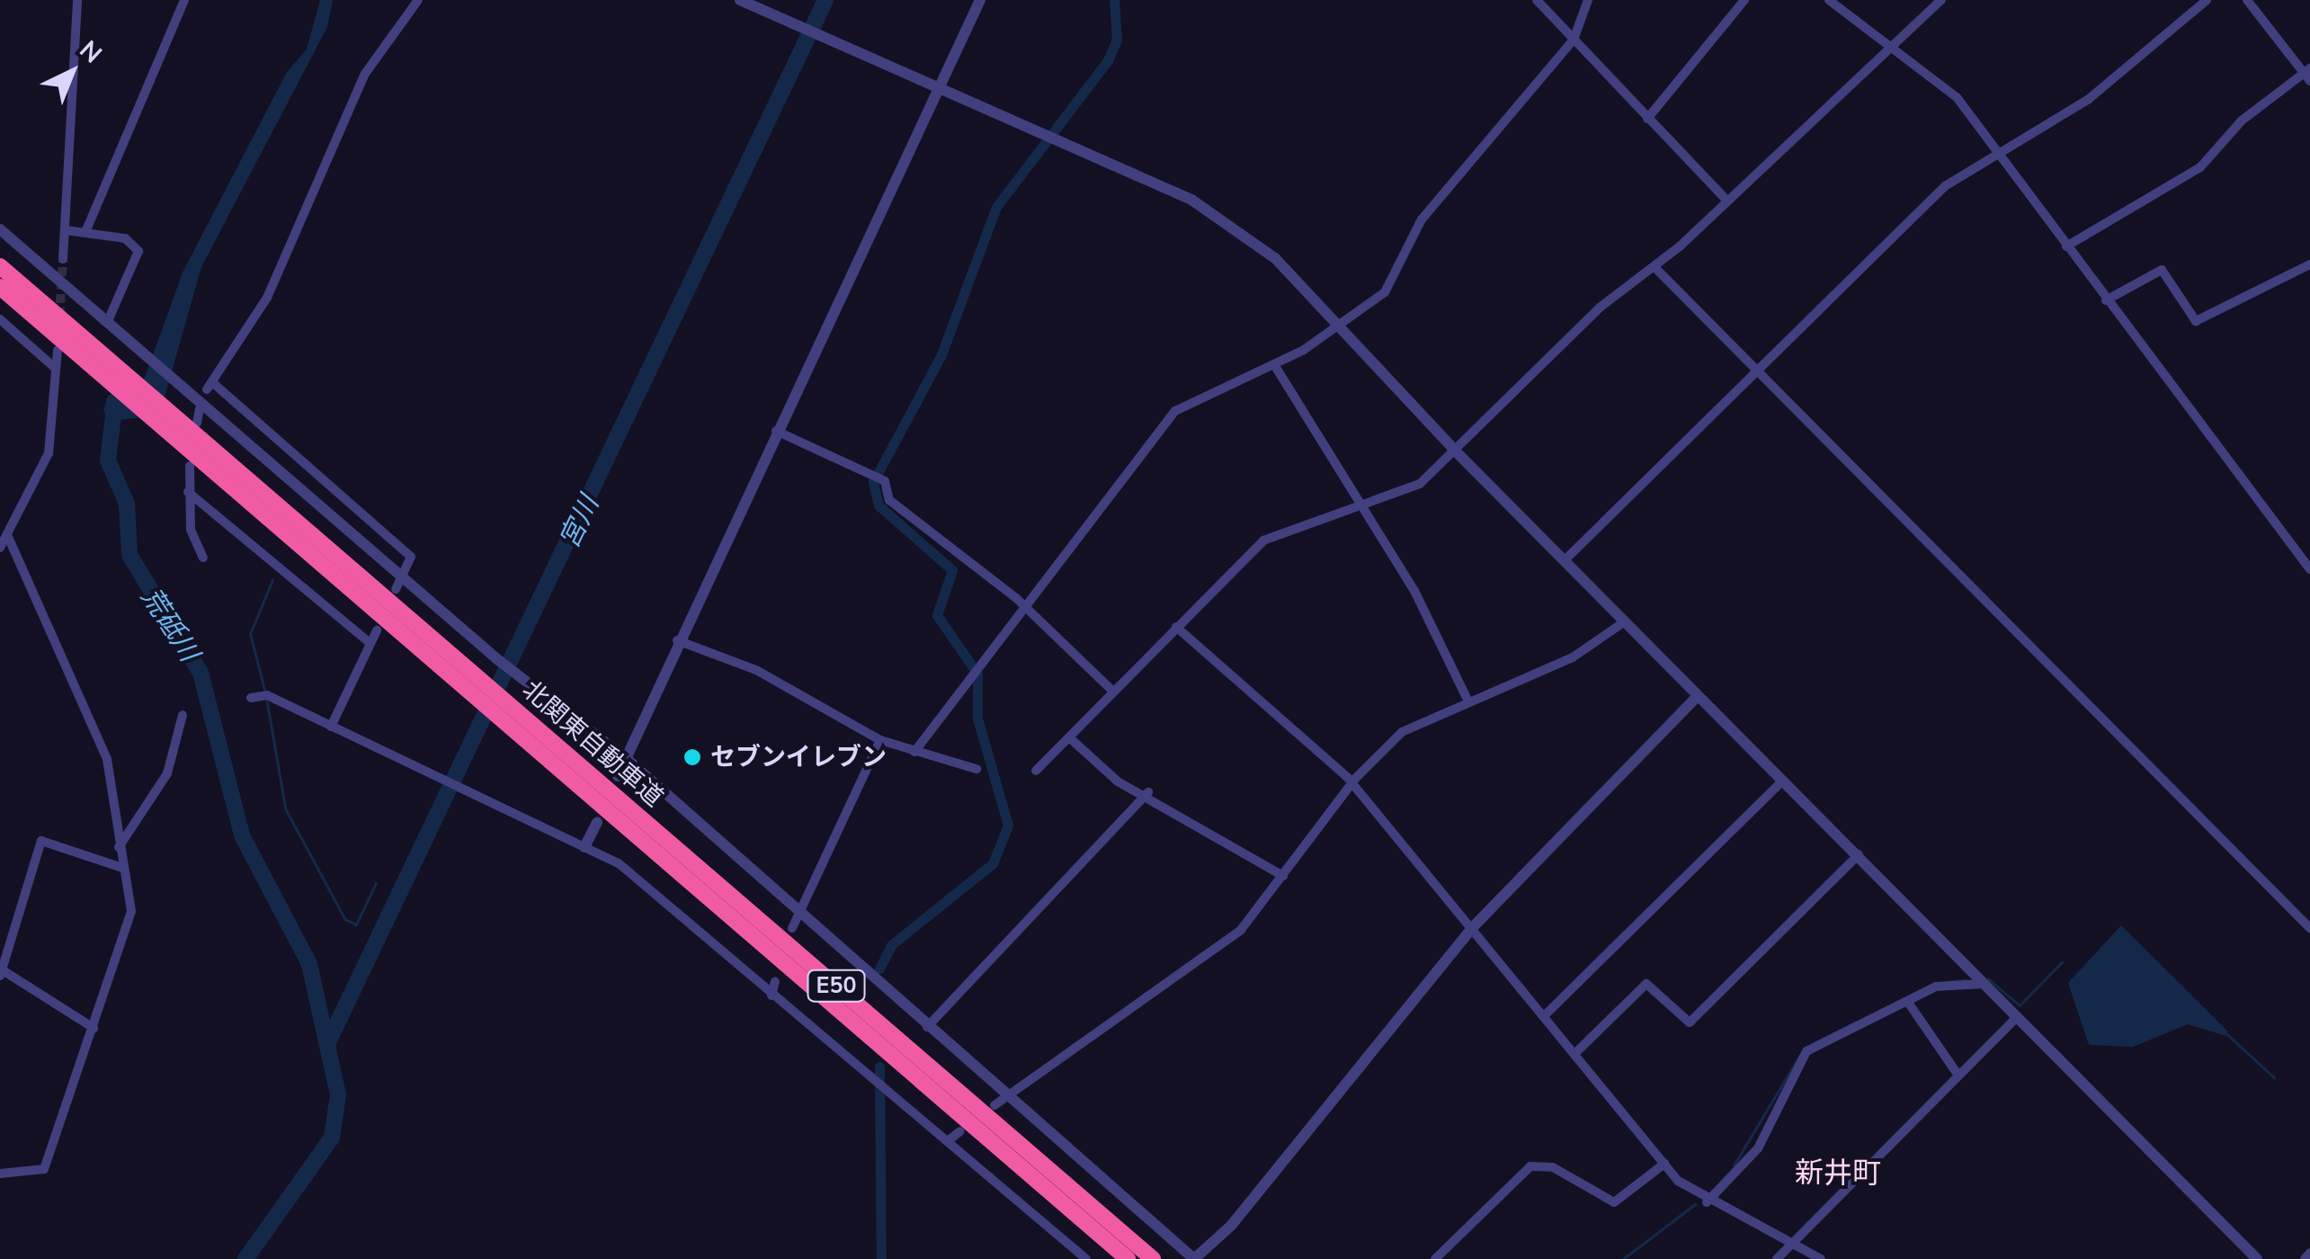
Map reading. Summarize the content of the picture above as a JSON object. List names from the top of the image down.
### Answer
{
  "streets": {
    "highway": ["北関東自動車道", "E50"]
  },
  "districts": ["新井町"],
  "water": ["宮川", "荒砥川"],
  "places": ["セブンイレブン"],
  "north": "top right"
}
